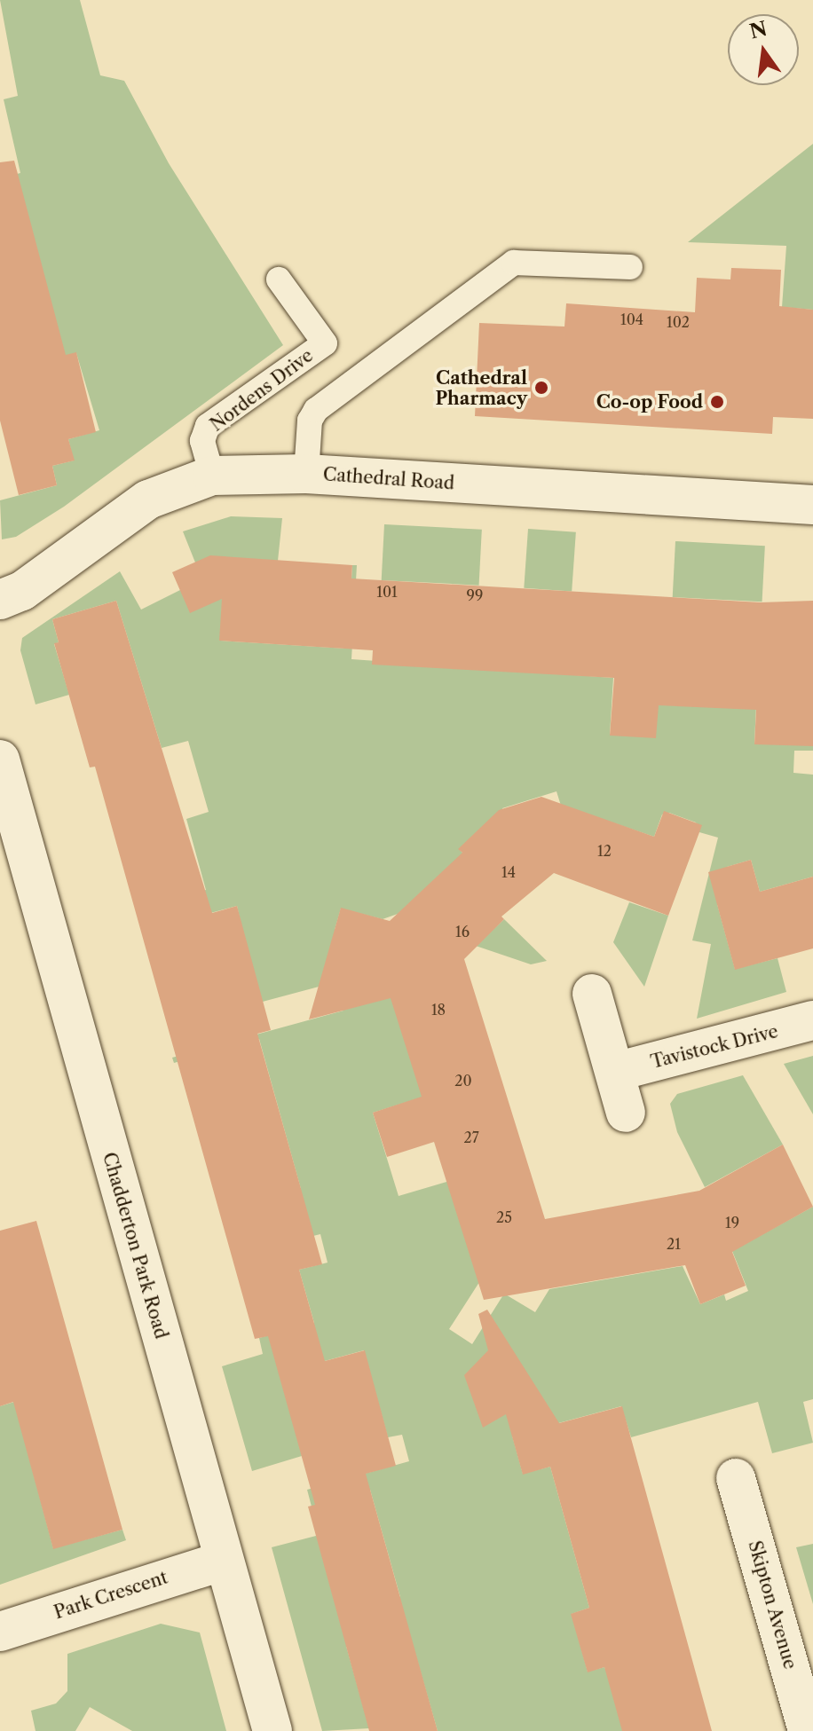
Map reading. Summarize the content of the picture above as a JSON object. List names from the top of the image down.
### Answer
{
  "streets": {
    "street": [
      "Cathedral Road",
      "Tavistock Drive",
      "Chadderton Park Road",
      "Park Crescent",
      "Skipton Avenue"
    ],
    "lane": ["Nordens Drive"]
  },
  "crossings": [
    ["Nordens Drive", "Cathedral Road"],
    ["Chadderton Park Road", "Park Crescent"]
  ],
  "places": ["Cathedral Pharmacy", "Co-op Food"],
  "house_numbers": [
    "104",
    "102",
    "101",
    "99",
    "12",
    "14",
    "16",
    "18",
    "20",
    "27",
    "25",
    "19",
    "21"
  ],
  "north": "top"
}
